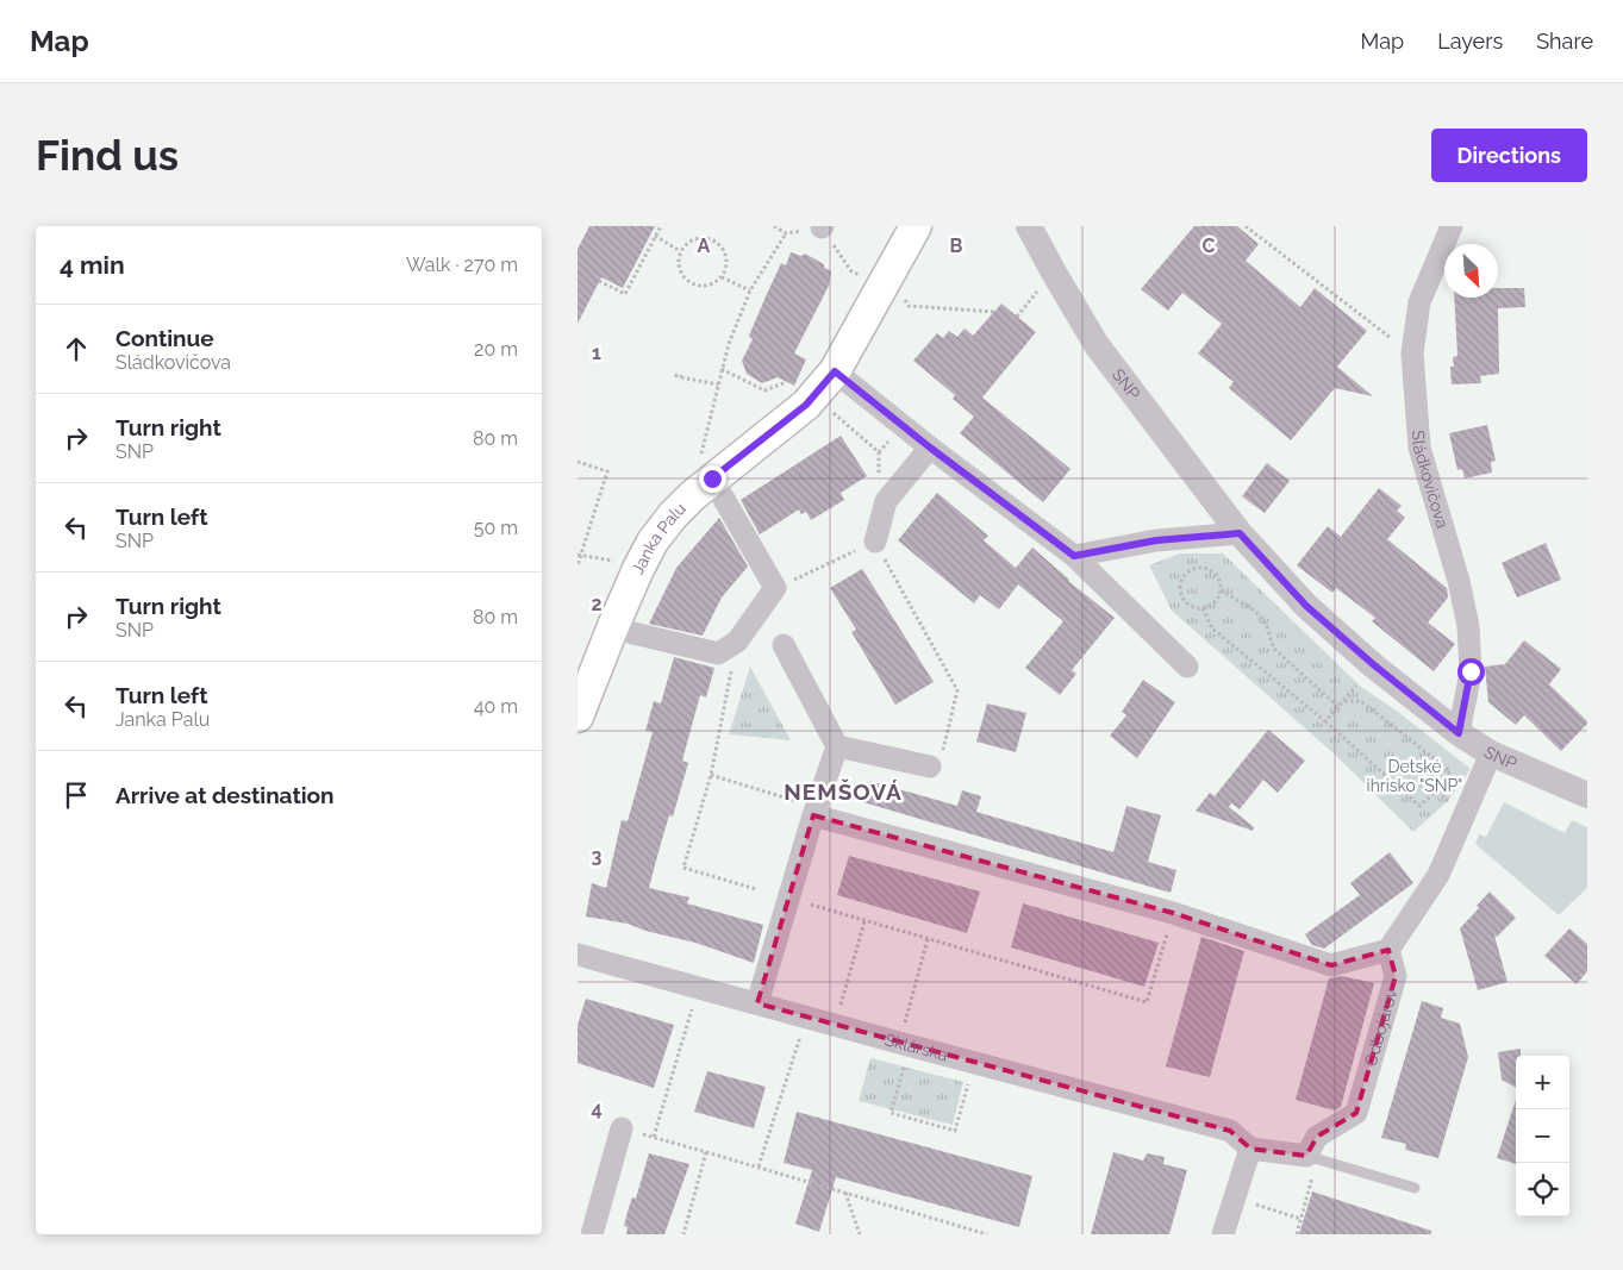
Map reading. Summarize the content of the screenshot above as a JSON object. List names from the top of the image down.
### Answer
{
  "streets": {
    "main road": ["Janka Palu"],
    "street": [
      "SNP",
      "Sládkovičova",
      "Odbojárov",
      "Sklárska"
    ]
  },
  "crossings": [
    ["SNP", "Sládkovičova"]
  ],
  "districts": ["NEMŠOVÁ"],
  "parks": ["Detské ihrisko \"SNP\""],
  "north": "bottom right",
  "page": {
    "header": "Map",
    "nav": ["Map", "Layers", "Share"],
    "buttons": "Directions",
    "title": "Find us",
    "heading": ["4 min", "Walk · 270 m"],
    "list": [
      ["Continue", "Sládkovičova", "20 m"],
      ["Turn right", "SNP", "80 m"],
      ["Turn left", "SNP", "50 m"],
      ["Turn right", "SNP", "80 m"],
      ["Turn left", "Janka Palu", "40 m"],
      "Arrive at destination"
    ],
    "map_buttons": ["+", "−"]
  },
  "grid": {
    "columns": ["A", "B", "C"],
    "rows": [
      "1",
      "2",
      "3",
      "4"
    ]
  }
}
